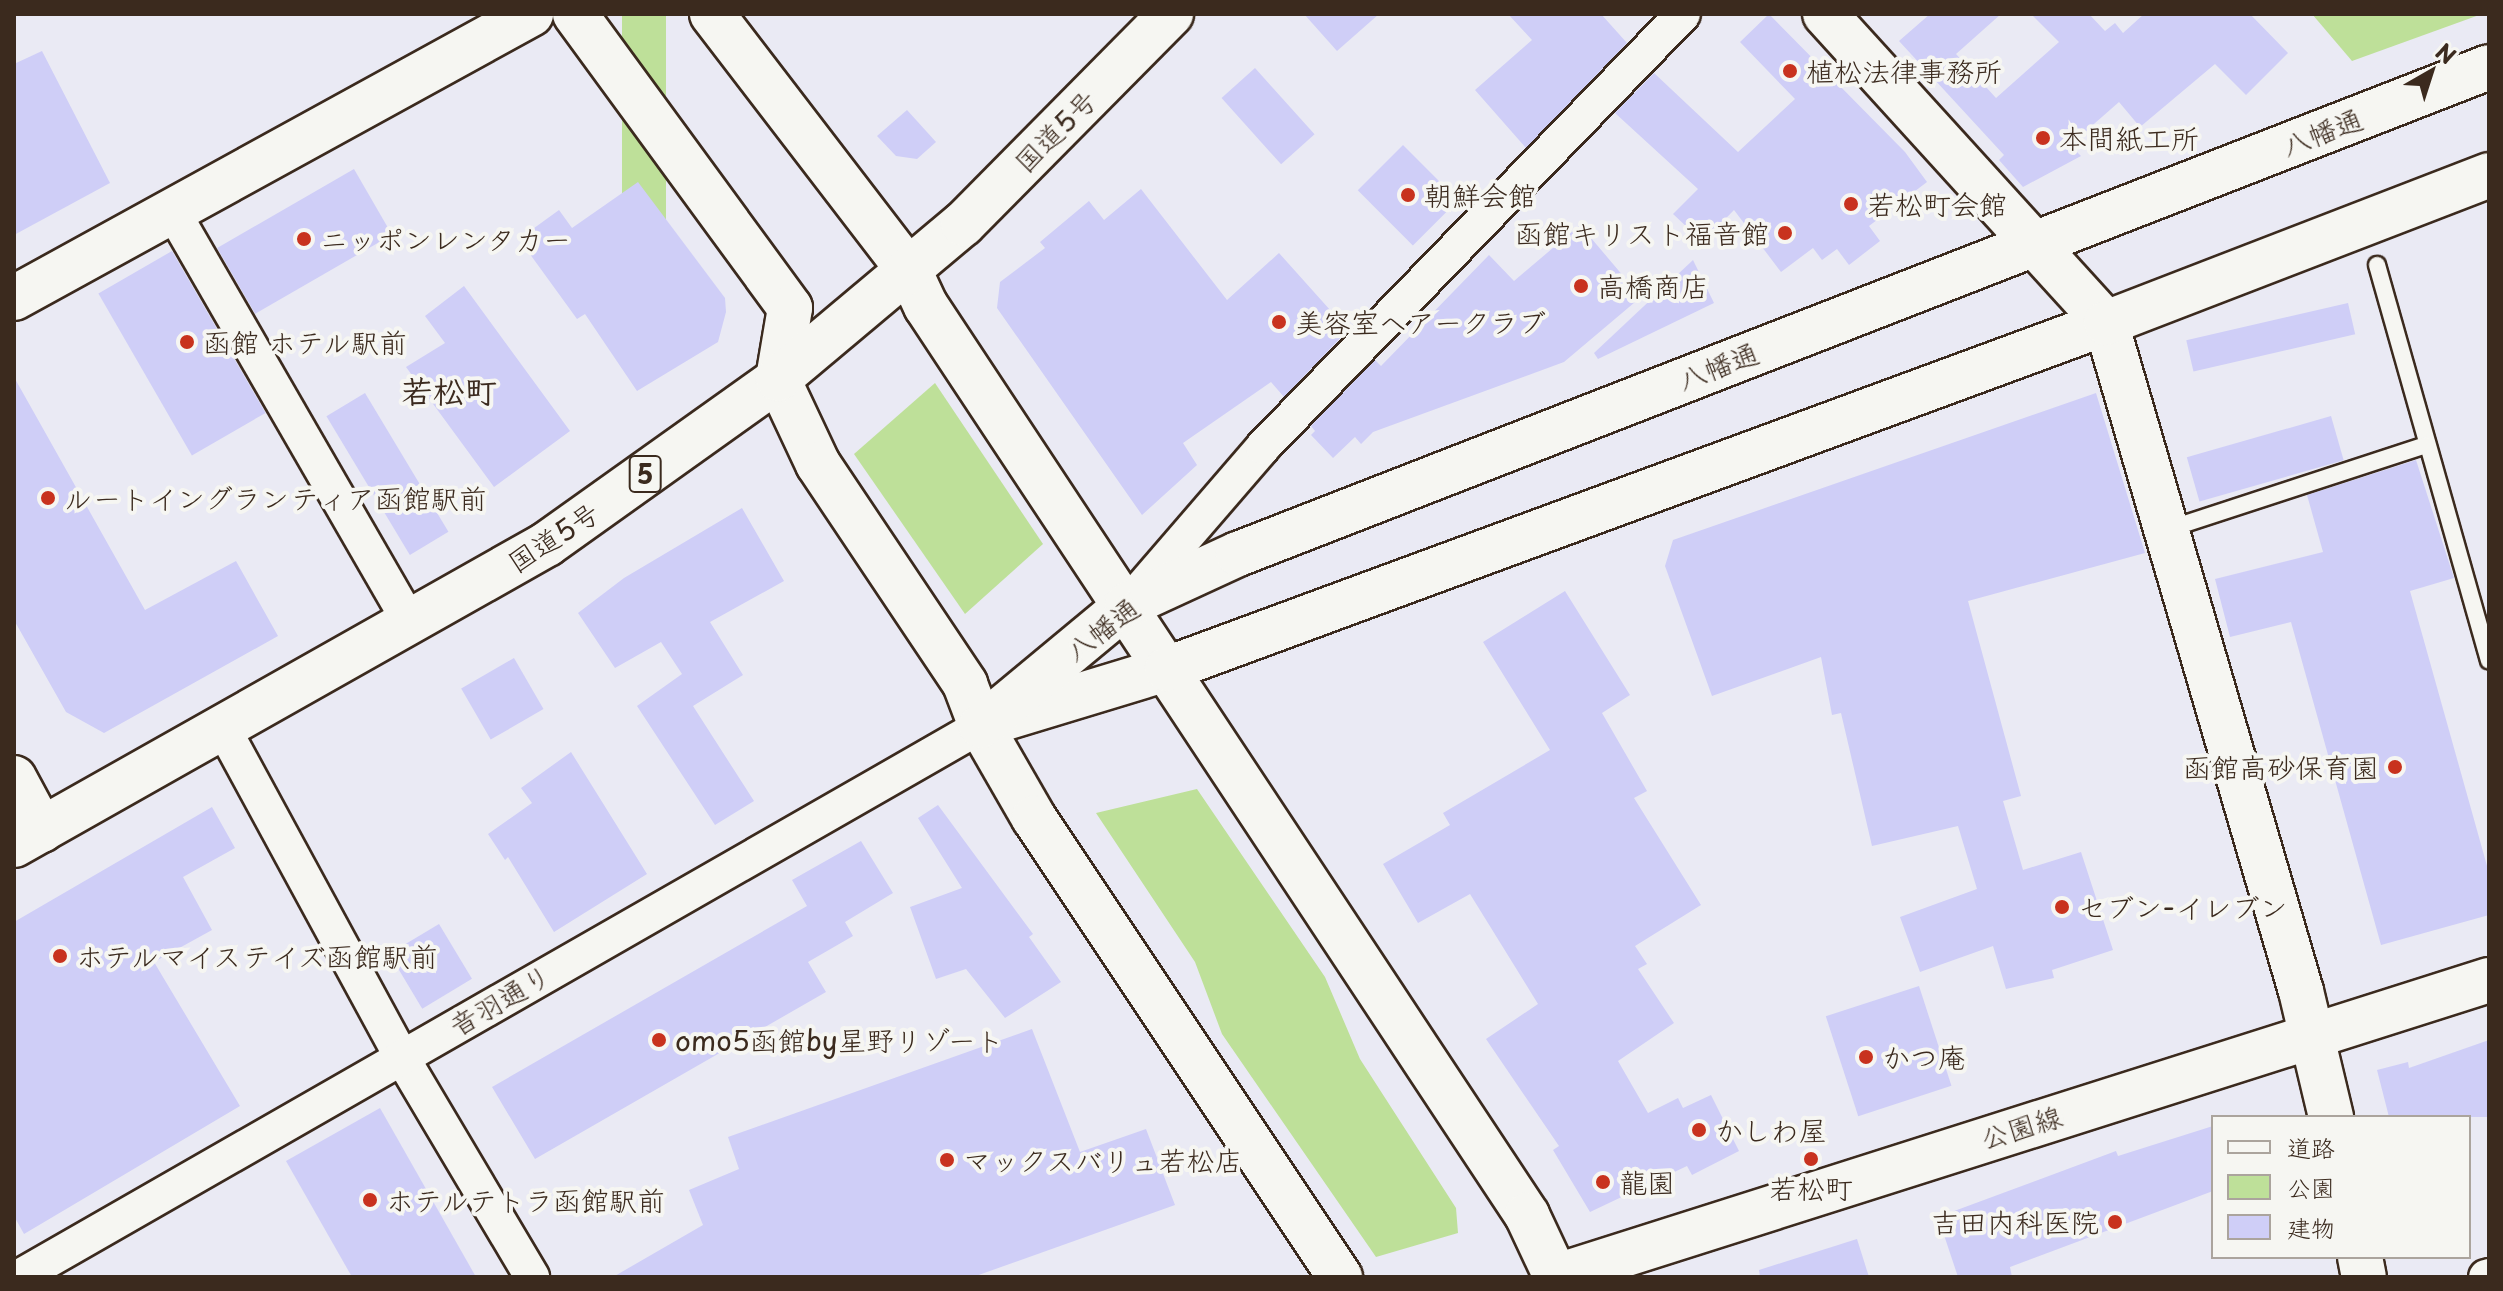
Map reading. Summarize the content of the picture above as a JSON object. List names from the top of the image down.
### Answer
{
  "streets": {
    "main road": [
      "国道5号",
      "八幡通",
      "5",
      "公園線"
    ],
    "street": ["音羽通り"]
  },
  "crossings": [
    ["八幡通", "音羽通り"]
  ],
  "districts": ["若松町"],
  "places": [
    "植松法律事務所",
    "本間紙工所",
    "朝鮮会館",
    "若松町会館",
    "函館キリスト福音館",
    "ニッポンレンタカー",
    "高橋商店",
    "美容室ヘアークラブ",
    "函館 ホテル駅前",
    "ルートイングランティア函館駅前",
    "函館高砂保育園",
    "セブン-イレブン",
    "ホテルマイステイズ函館駅前",
    "omo5函館by星野リゾート",
    "かつ庵",
    "かしわ屋",
    "若松町",
    "マックスバリュ若松店",
    "龍園",
    "ホテルテトラ函館駅前",
    "吉田内科医院"
  ],
  "legend": ["道路", "公園", "建物"],
  "north": "top right"
}
